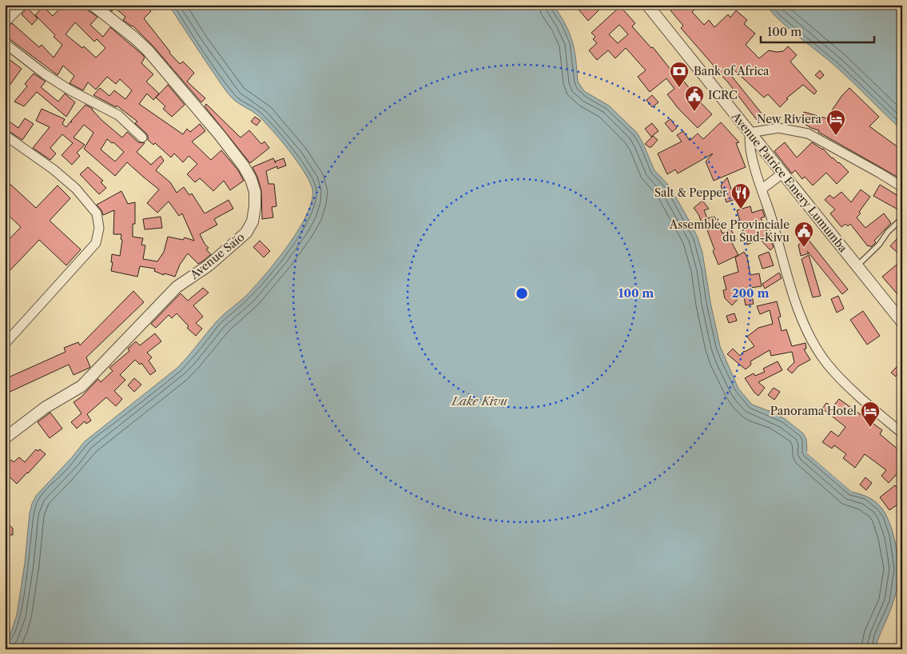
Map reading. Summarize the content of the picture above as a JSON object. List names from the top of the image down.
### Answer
{
  "streets": {
    "street": ["Avenue Patrice Emery Lumumba", "Avenue Saïo"]
  },
  "water": ["Lake Kivu"],
  "places": {
    "bank": ["Bank of Africa"],
    "public building": ["ICRC", "Assemblée Provinciale du Sud-Kivu"],
    "hotel": ["New Riviera", "Panorama Hotel"],
    "restaurant": ["Salt & Pepper"]
  },
  "scale_bar": "100 m",
  "rings": ["100 m", "200 m"]
}
